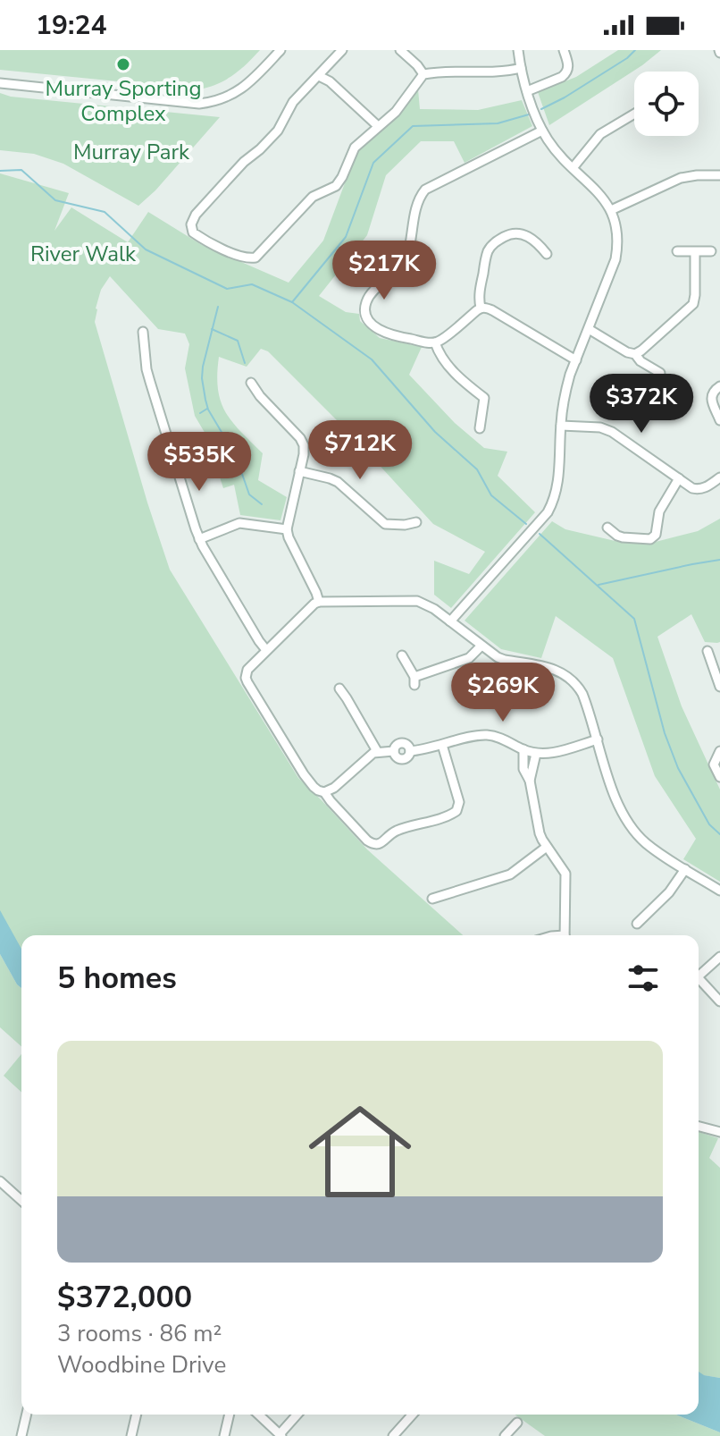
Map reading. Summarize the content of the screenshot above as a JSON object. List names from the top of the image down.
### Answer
{
  "parks": ["Murray Park", "River Walk"],
  "places": ["Murray Sporting Complex"],
  "page": {
    "status": "19:24",
    "price": [
      "$217K",
      "$372K",
      "$712K",
      "$535K",
      "$269K"
    ],
    "heading": "5 homes",
    "list": [
      {
        "name": "$372,000",
        "note": "3 rooms · 86 m² · Woodbine Drive"
      }
    ]
  }
}
